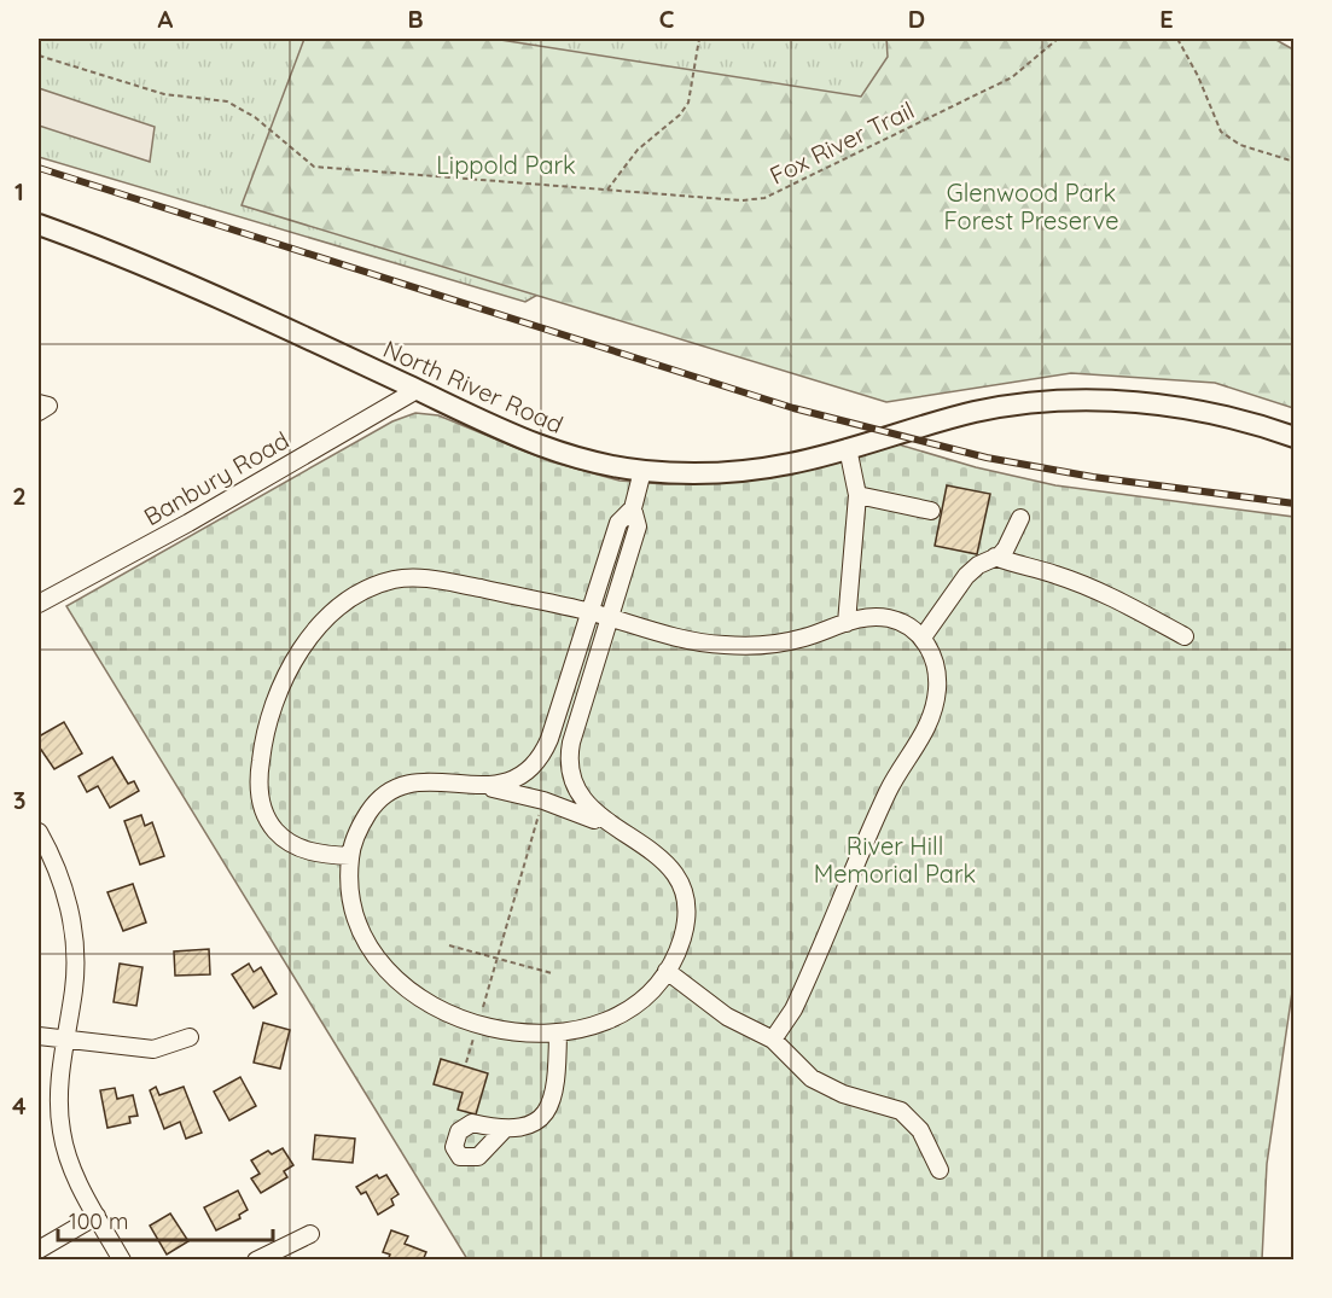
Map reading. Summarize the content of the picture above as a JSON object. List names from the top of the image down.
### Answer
{
  "streets": {
    "main road": ["North River Road"],
    "street": ["Banbury Road"],
    "path": ["Fox River Trail"]
  },
  "crossings": [
    ["North River Road", "Banbury Road"]
  ],
  "parks": ["Lippold Park", "Glenwood Park Forest Preserve", "River Hill Memorial Park"],
  "scale_bar": "100 m",
  "grid": {
    "columns": [
      "A",
      "B",
      "C",
      "D",
      "E"
    ],
    "rows": [
      "1",
      "2",
      "3",
      "4"
    ]
  }
}
